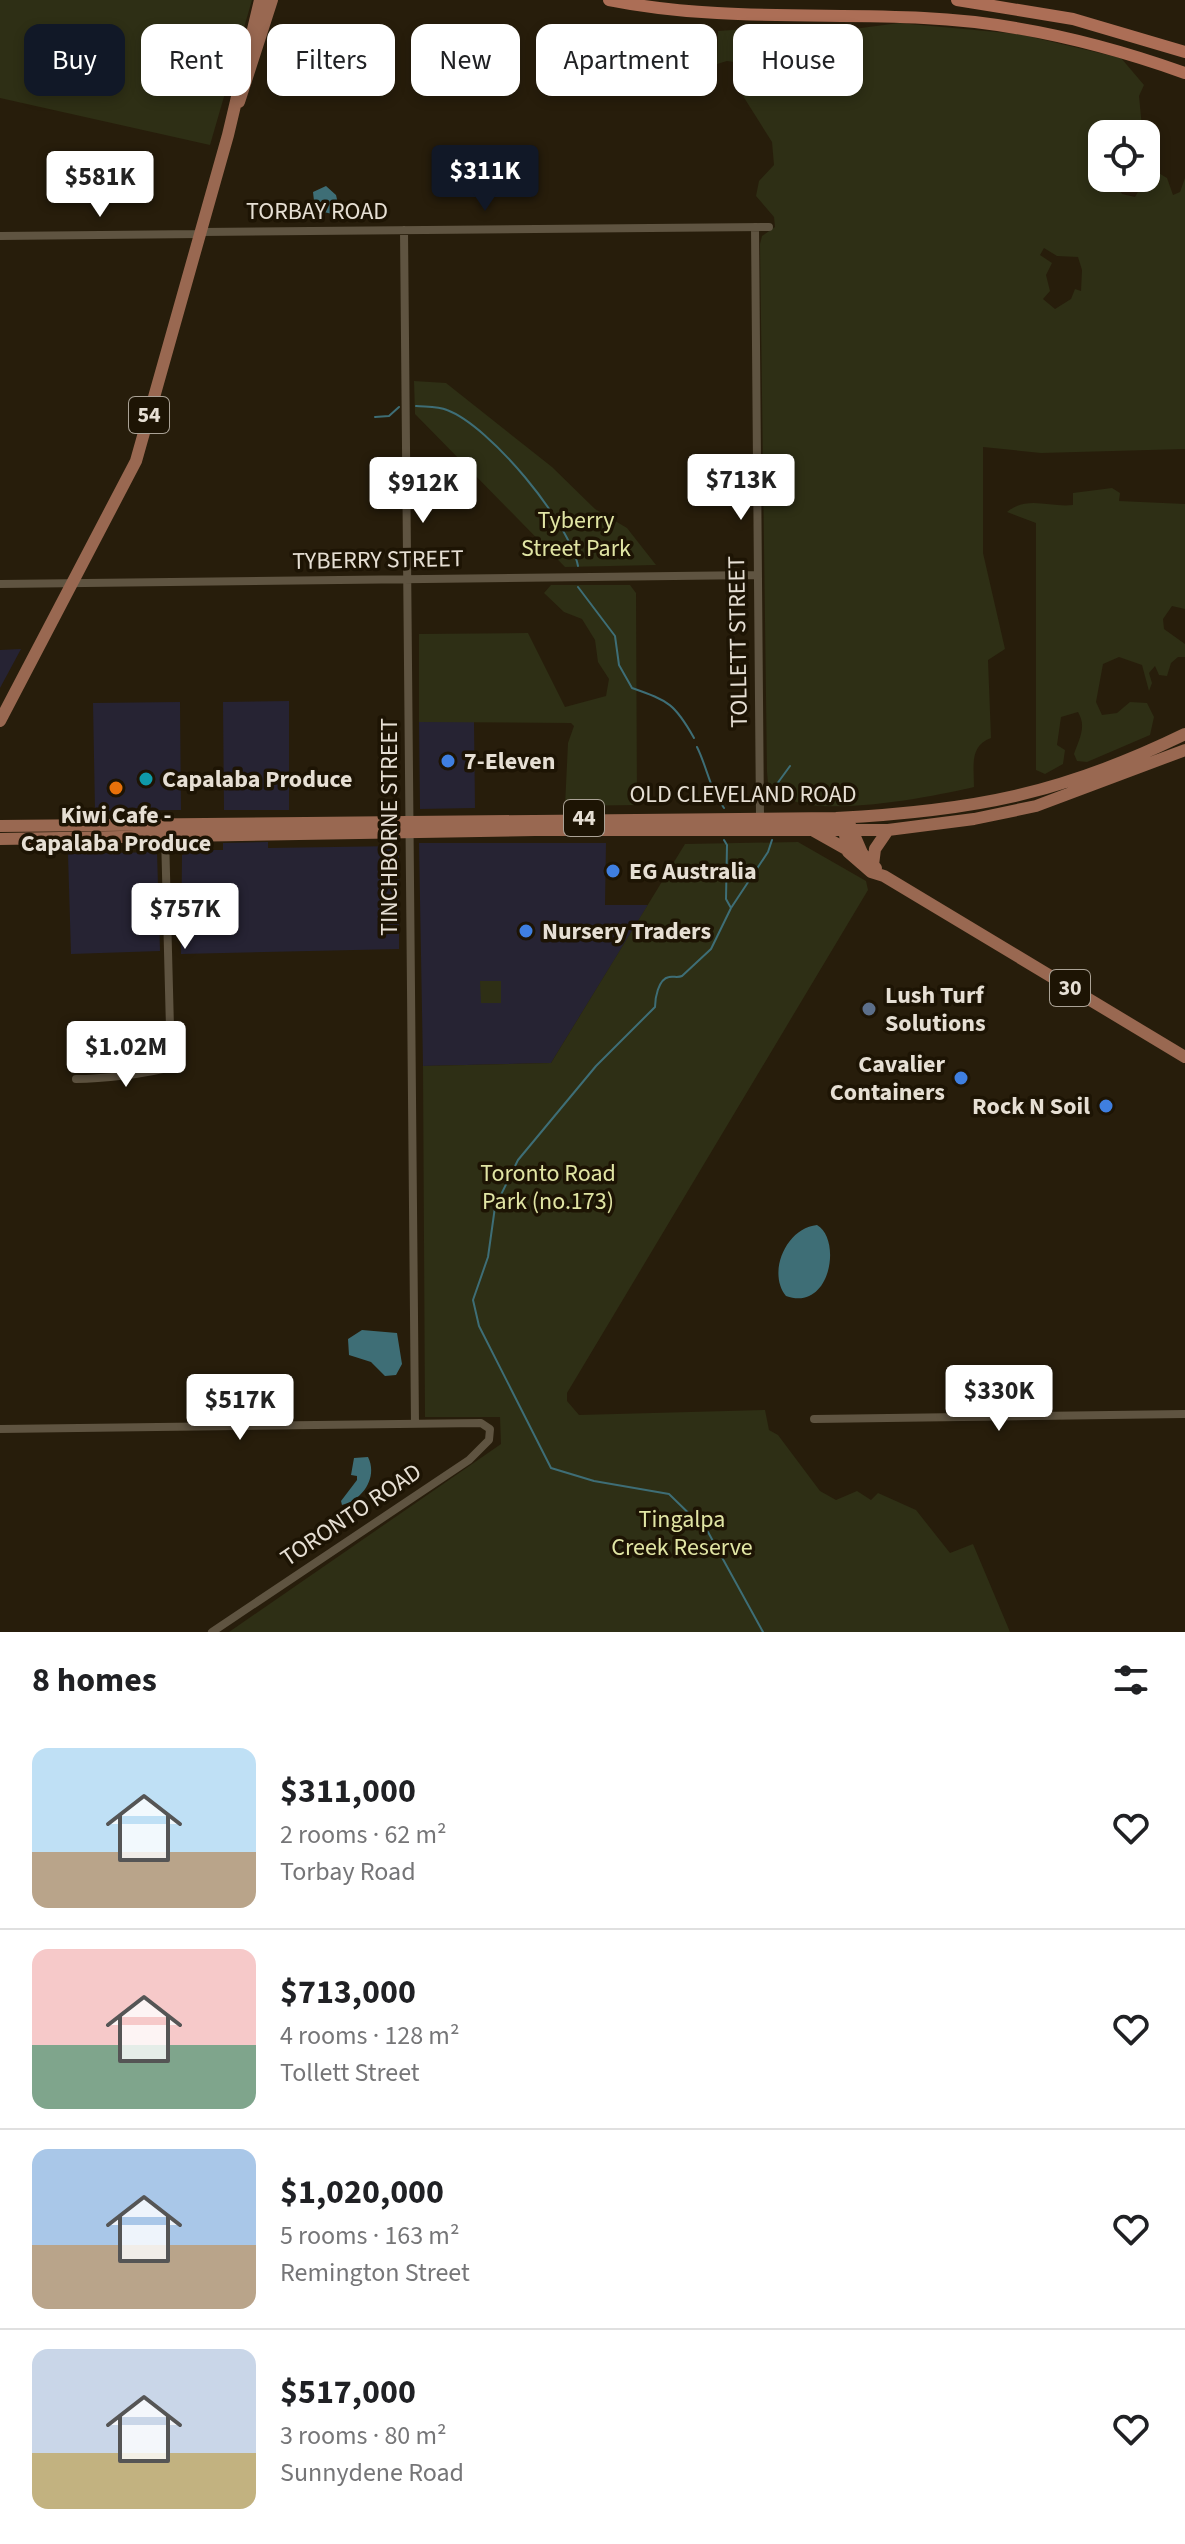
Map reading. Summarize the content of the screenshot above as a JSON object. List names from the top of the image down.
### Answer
{
  "streets": {
    "main road": [
      "54",
      "OLD CLEVELAND ROAD",
      "44",
      "30"
    ],
    "street": [
      "TORBAY ROAD",
      "TYBERRY STREET",
      "TOLLETT STREET",
      "TINCHBORNE STREET",
      "TORONTO ROAD"
    ]
  },
  "crossings": [
    ["TORBAY ROAD", "54"],
    ["TORBAY ROAD", "TOLLETT STREET"],
    ["TORBAY ROAD", "TINCHBORNE STREET"],
    ["54", "TYBERRY STREET"],
    ["TYBERRY STREET", "TOLLETT STREET"],
    ["TYBERRY STREET", "TINCHBORNE STREET"],
    ["TOLLETT STREET", "OLD CLEVELAND ROAD"],
    ["OLD CLEVELAND ROAD", "44"],
    ["OLD CLEVELAND ROAD", "TINCHBORNE STREET"],
    ["44", "30"],
    ["TINCHBORNE STREET", "TORONTO ROAD"]
  ],
  "parks": ["Tyberry Street Park", "Toronto Road Park (no.173)", "Tingalpa Creek Reserve"],
  "places": [
    "7-Eleven",
    "Capalaba Produce",
    "Kiwi Cafe - Capalaba Produce",
    "EG Australia",
    "Nursery Traders",
    "Lush Turf Solutions",
    "Cavalier Containers",
    "Rock N Soil"
  ],
  "page": {
    "chip": [
      "Buy",
      "Rent",
      "Filters",
      "New",
      "Apartment",
      "House"
    ],
    "price": [
      "$311K",
      "$581K",
      "$713K",
      "$912K",
      "$757K",
      "$1.02M",
      "$330K",
      "$517K"
    ],
    "heading": "8 homes",
    "list": [
      {
        "name": "$311,000",
        "note": "2 rooms · 62 m² · Torbay Road"
      },
      {
        "name": "$713,000",
        "note": "4 rooms · 128 m² · Tollett Street"
      },
      {
        "name": "$1,020,000",
        "note": "5 rooms · 163 m² · Remington Street"
      },
      {
        "name": "$517,000",
        "note": "3 rooms · 80 m² · Sunnydene Road"
      }
    ]
  }
}
